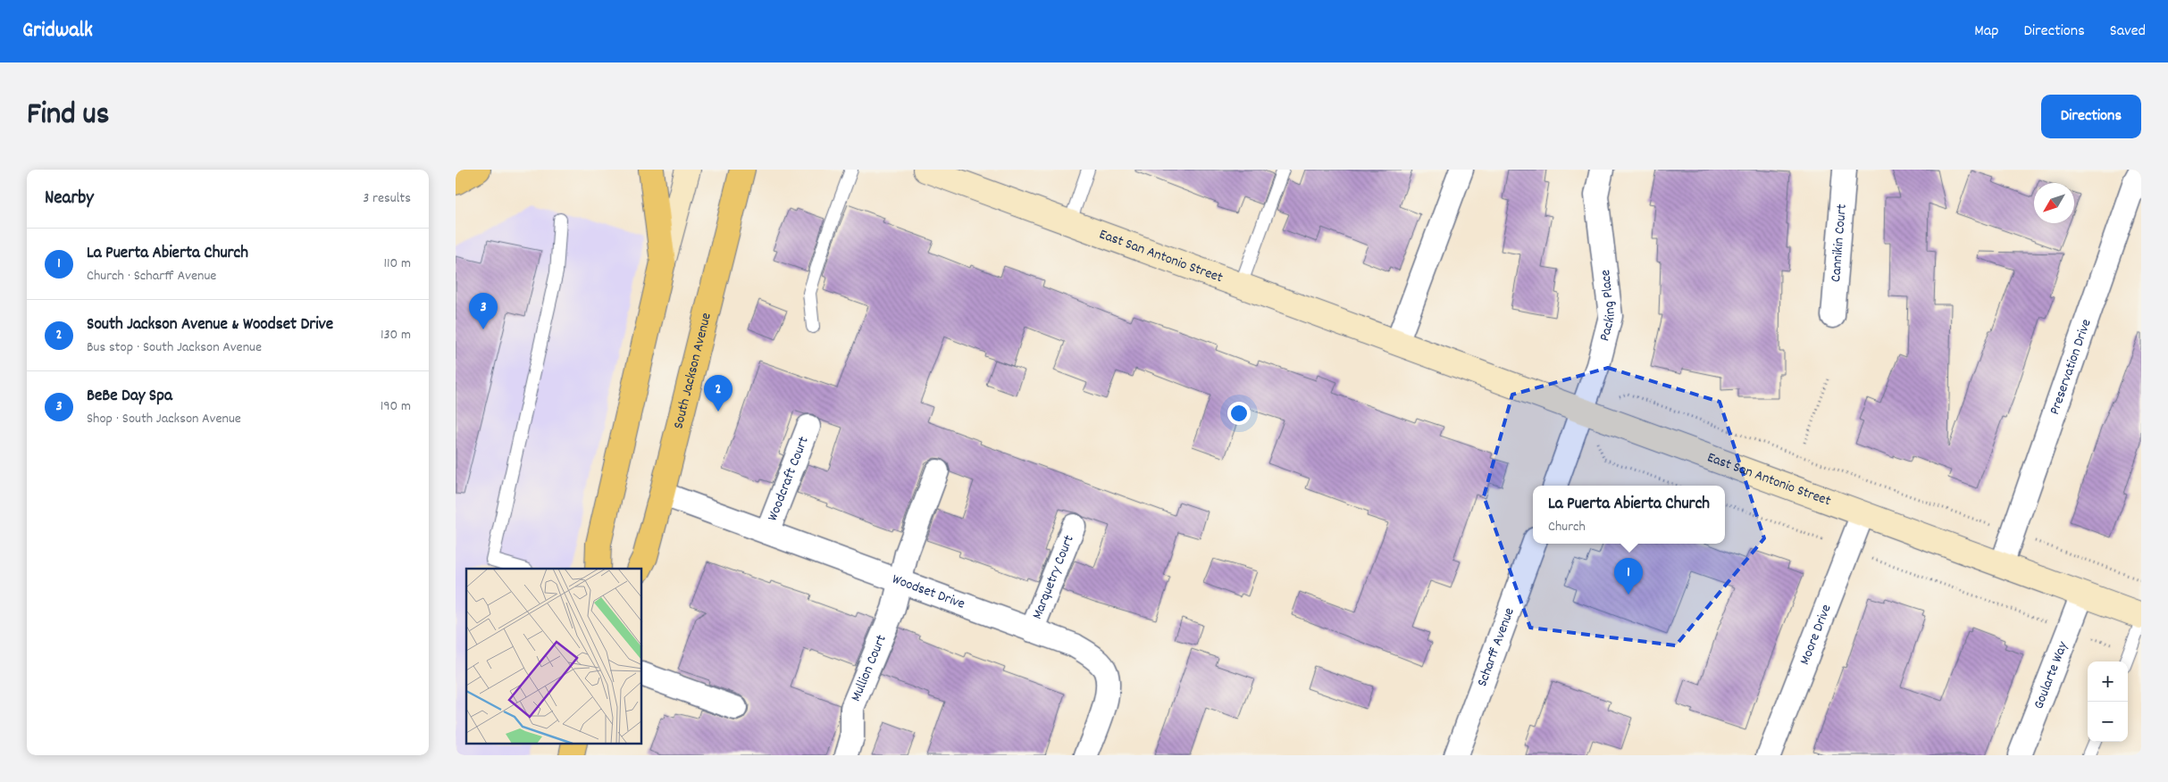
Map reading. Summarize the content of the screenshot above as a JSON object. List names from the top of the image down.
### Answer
{
  "streets": {
    "main road": ["East San Antonio Street", "South Jackson Avenue"],
    "street": [
      "Cannikin Court",
      "Packing Place",
      "Preservation Drive",
      "Woodcraft Court",
      "Marquetry Court",
      "Woodset Drive",
      "Moore Drive",
      "Scharff Avenue",
      "Mullion Court",
      "Goularte Way"
    ]
  },
  "crossings": [
    ["East San Antonio Street", "Packing Place"],
    ["East San Antonio Street", "Preservation Drive"],
    ["East San Antonio Street", "Moore Drive"],
    ["East San Antonio Street", "Goularte Way"],
    ["South Jackson Avenue", "Woodset Drive"],
    ["Woodcraft Court", "Woodset Drive"],
    ["Marquetry Court", "Woodset Drive"],
    ["Woodset Drive", "Mullion Court"]
  ],
  "north": "bottom left",
  "page": {
    "header": "Gridwalk",
    "nav": ["Map", "Directions", "Saved"],
    "title": "Find us",
    "buttons": "Directions",
    "heading": ["Nearby", "3 results"],
    "list": [
      {
        "mark": "1",
        "name": "La Puerta Abierta Church",
        "note": "Church · Scharff Avenue",
        "value": "110 m"
      },
      {
        "mark": "2",
        "name": "South Jackson Avenue & Woodset Drive",
        "note": "Bus stop · South Jackson Avenue",
        "value": "130 m"
      },
      {
        "mark": "3",
        "name": "BeBe Day Spa",
        "note": "Shop · South Jackson Avenue",
        "value": "190 m"
      }
    ],
    "pins": ["3", "2", "1"],
    "popup": ["La Puerta Abierta Church", "Church"],
    "map_buttons": ["+", "−"]
  }
}
